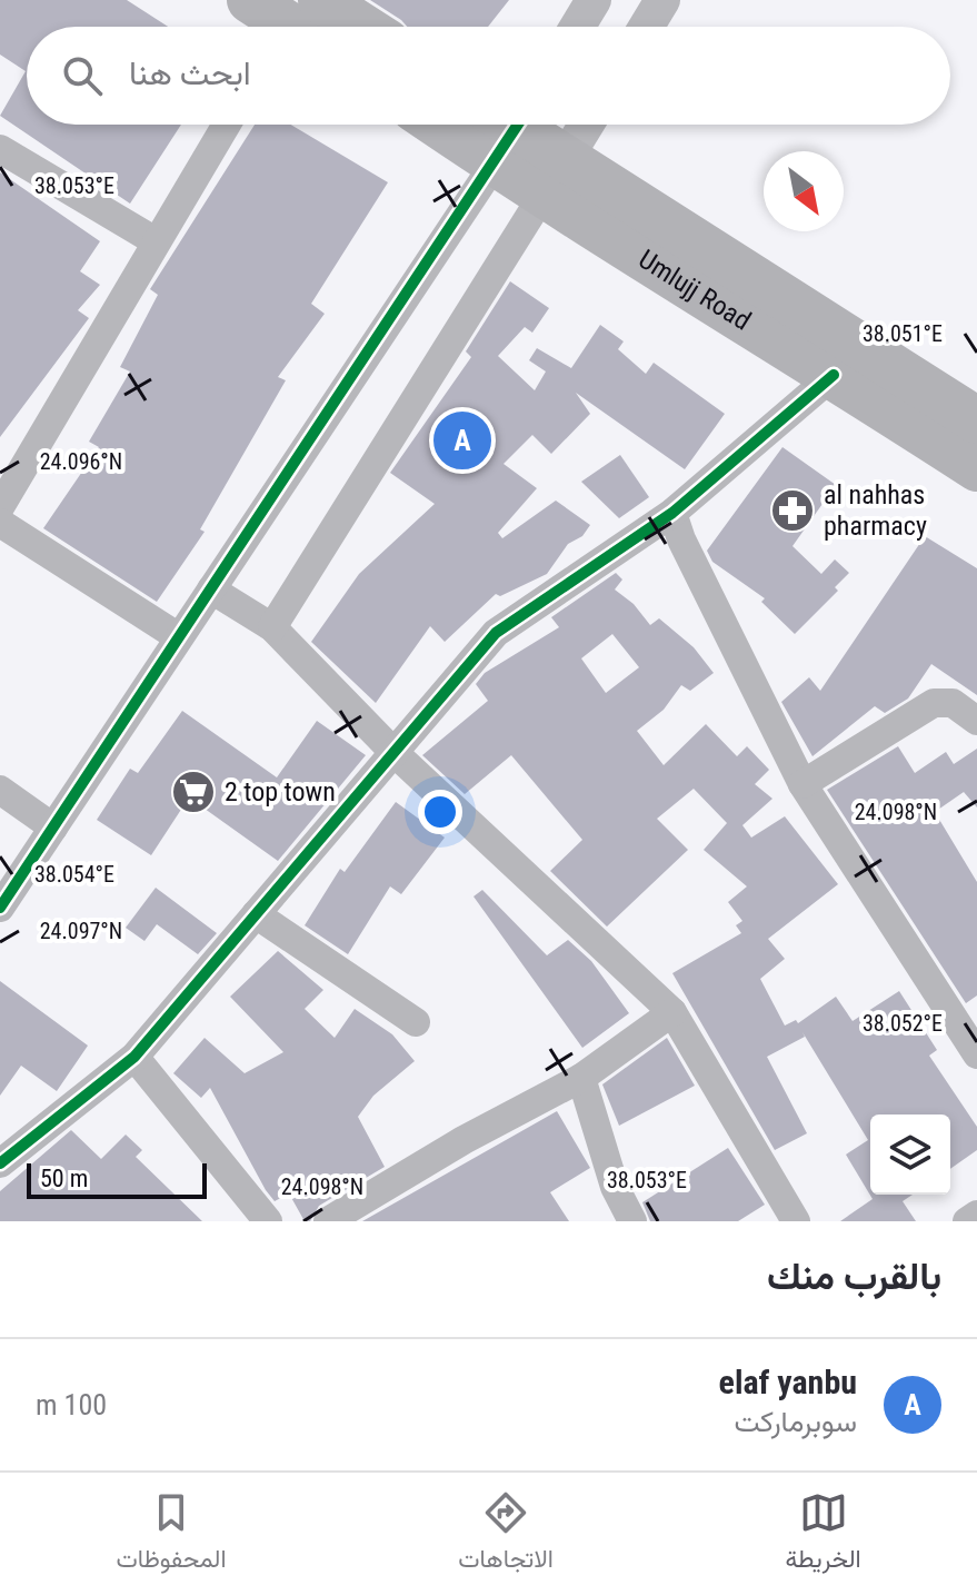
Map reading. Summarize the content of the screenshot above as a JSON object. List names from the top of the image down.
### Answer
{
  "streets": {
    "highway": ["Umlujj Road"]
  },
  "places": {
    "pharmacy": ["al nahhas pharmacy"],
    "supermarket": ["2 top town"]
  },
  "scale_bar": "50 m",
  "north": "bottom right",
  "page": {
    "search": "ابحث هنا",
    "pins": "A",
    "scale": "50 m",
    "heading": "بالقرب منك",
    "list": [
      {
        "mark": "A",
        "name": "elaf yanbu",
        "note": "سوبرماركت",
        "value": "100 m"
      }
    ],
    "nav": ["الخريطة", "الاتجاهات", "المحفوظات"]
  },
  "coordinates": [
    "38.053°E",
    "38.051°E",
    "24.096°N",
    "24.098°N",
    "38.054°E",
    "24.097°N",
    "38.052°E"
  ]
}
